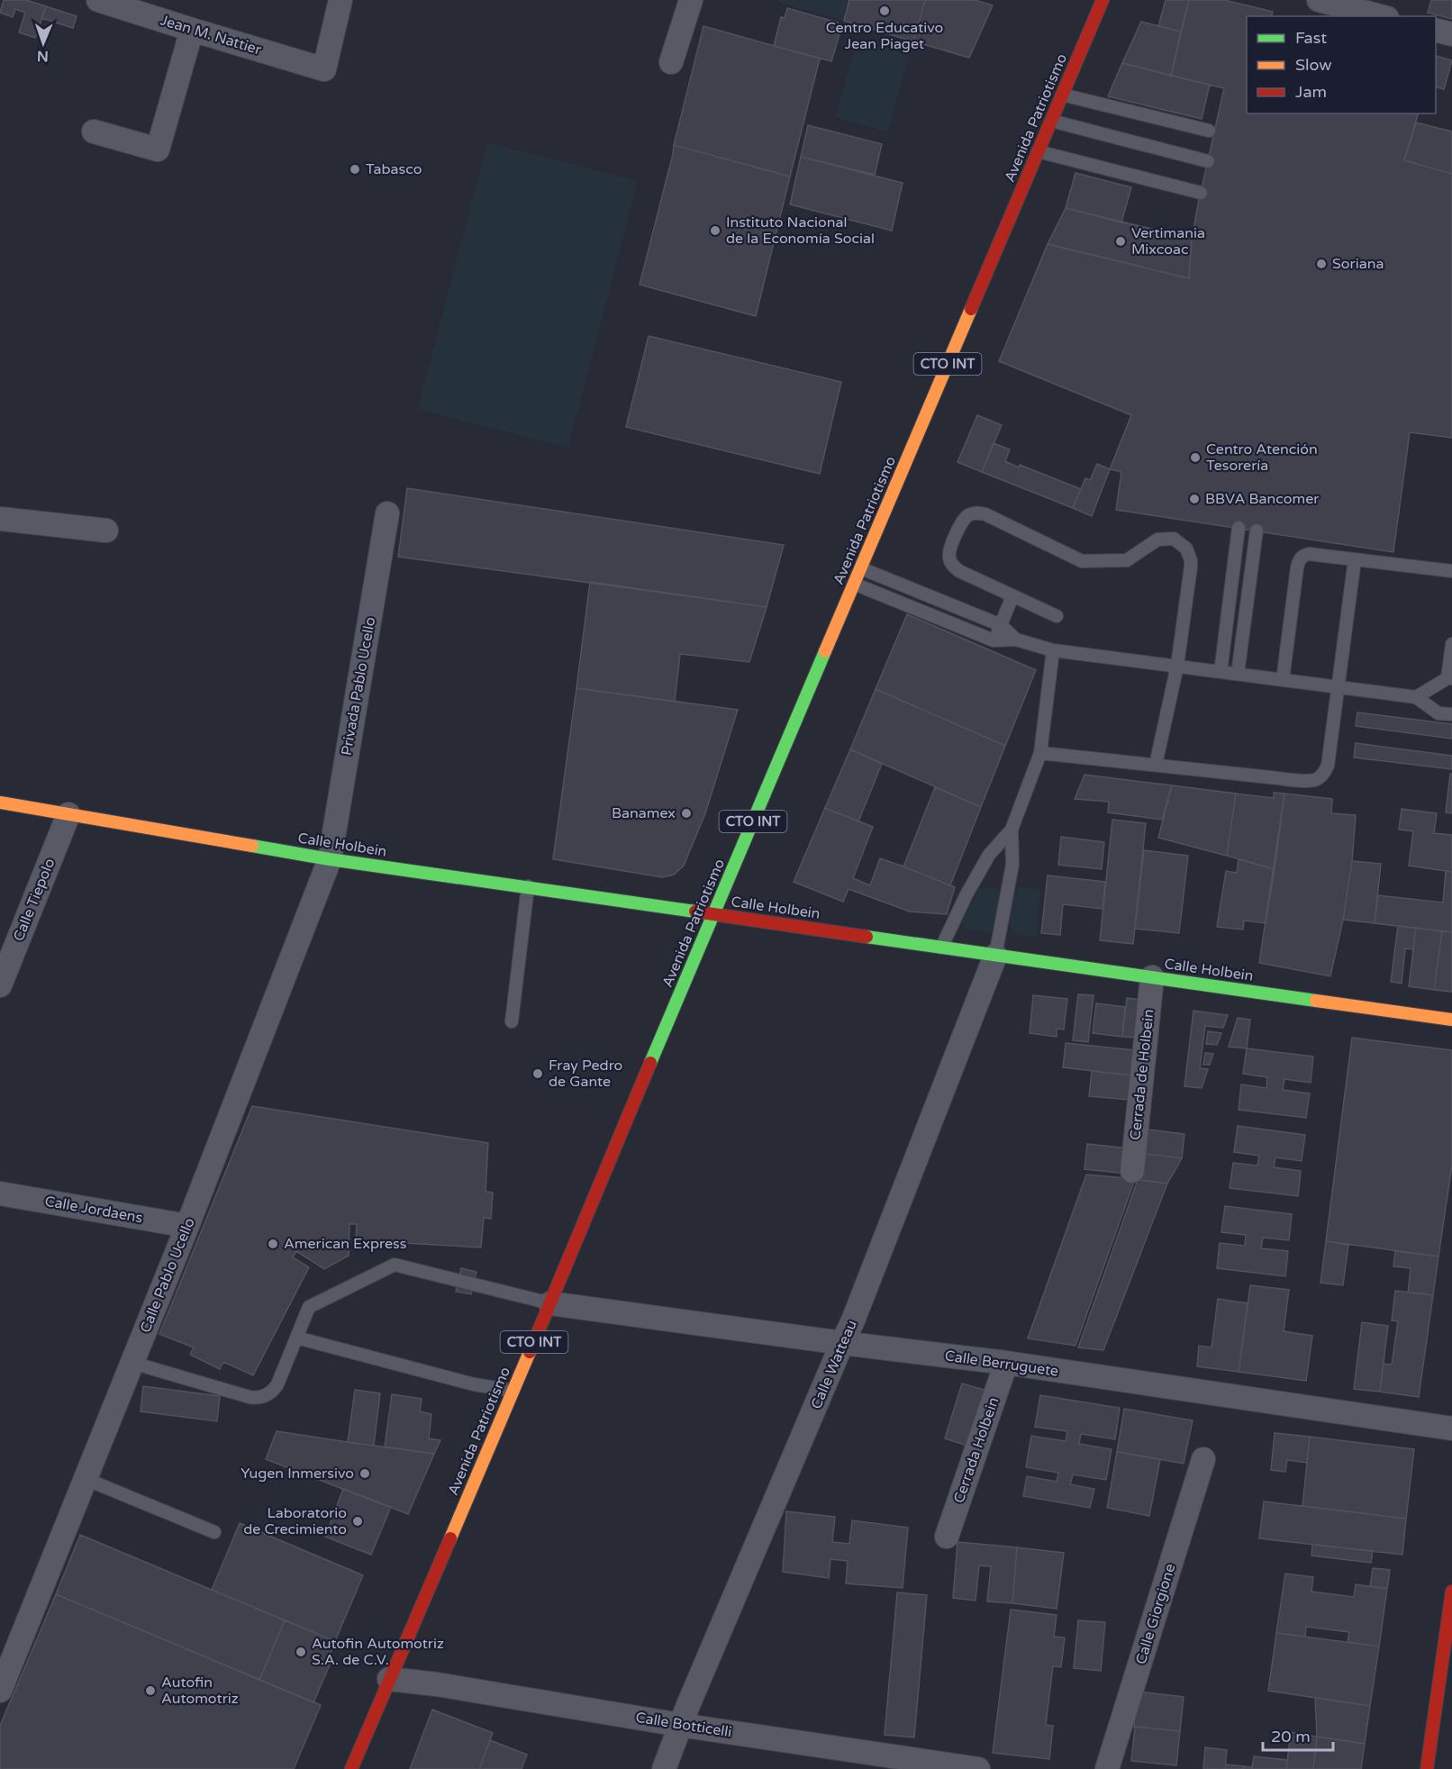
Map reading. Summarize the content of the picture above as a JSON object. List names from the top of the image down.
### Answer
{
  "streets": {
    "main road": ["Avenida Patriotismo", "CTO INT", "Calle Holbein"],
    "street": [
      "Jean M. Nattier",
      "Privada Pablo Ucello",
      "Calle Tiepolo",
      "Cerrada de Holbein",
      "Calle Jordaens",
      "Calle Pablo Ucello",
      "Calle Berruguete",
      "Calle Watteau",
      "Cerrada Holbein",
      "Calle Giorgione",
      "Calle Botticelli"
    ]
  },
  "crossings": [
    ["Avenida Patriotismo", "Calle Holbein"],
    ["Avenida Patriotismo", "Calle Berruguete"],
    ["Avenida Patriotismo", "Calle Botticelli"],
    ["Privada Pablo Ucello", "Calle Holbein"],
    ["Privada Pablo Ucello", "Calle Pablo Ucello"],
    ["Calle Holbein", "Calle Tiepolo"],
    ["Calle Holbein", "Cerrada de Holbein"],
    ["Calle Holbein", "Calle Pablo Ucello"],
    ["Calle Holbein", "Calle Watteau"],
    ["Calle Jordaens", "Calle Pablo Ucello"],
    ["Calle Berruguete", "Calle Watteau"],
    ["Calle Berruguete", "Cerrada Holbein"],
    ["Calle Watteau", "Calle Botticelli"]
  ],
  "places": [
    "Centro Educativo Jean Piaget",
    "Tabasco",
    "Instituto Nacional de la Economía Social",
    "Vertimania Mixcoac",
    "Soriana",
    "Centro Atención Tesorería",
    "BBVA Bancomer",
    "Banamex",
    "Fray Pedro de Gante",
    "American Express",
    "Yugen Inmersivo",
    "Laboratorio de Crecimiento",
    "Autofin Automotriz S.A. de C.V.",
    "Autofin Automotriz"
  ],
  "legend": ["Fast", "Slow", "Jam"],
  "scale_bar": "20 m",
  "north": "bottom"
}
